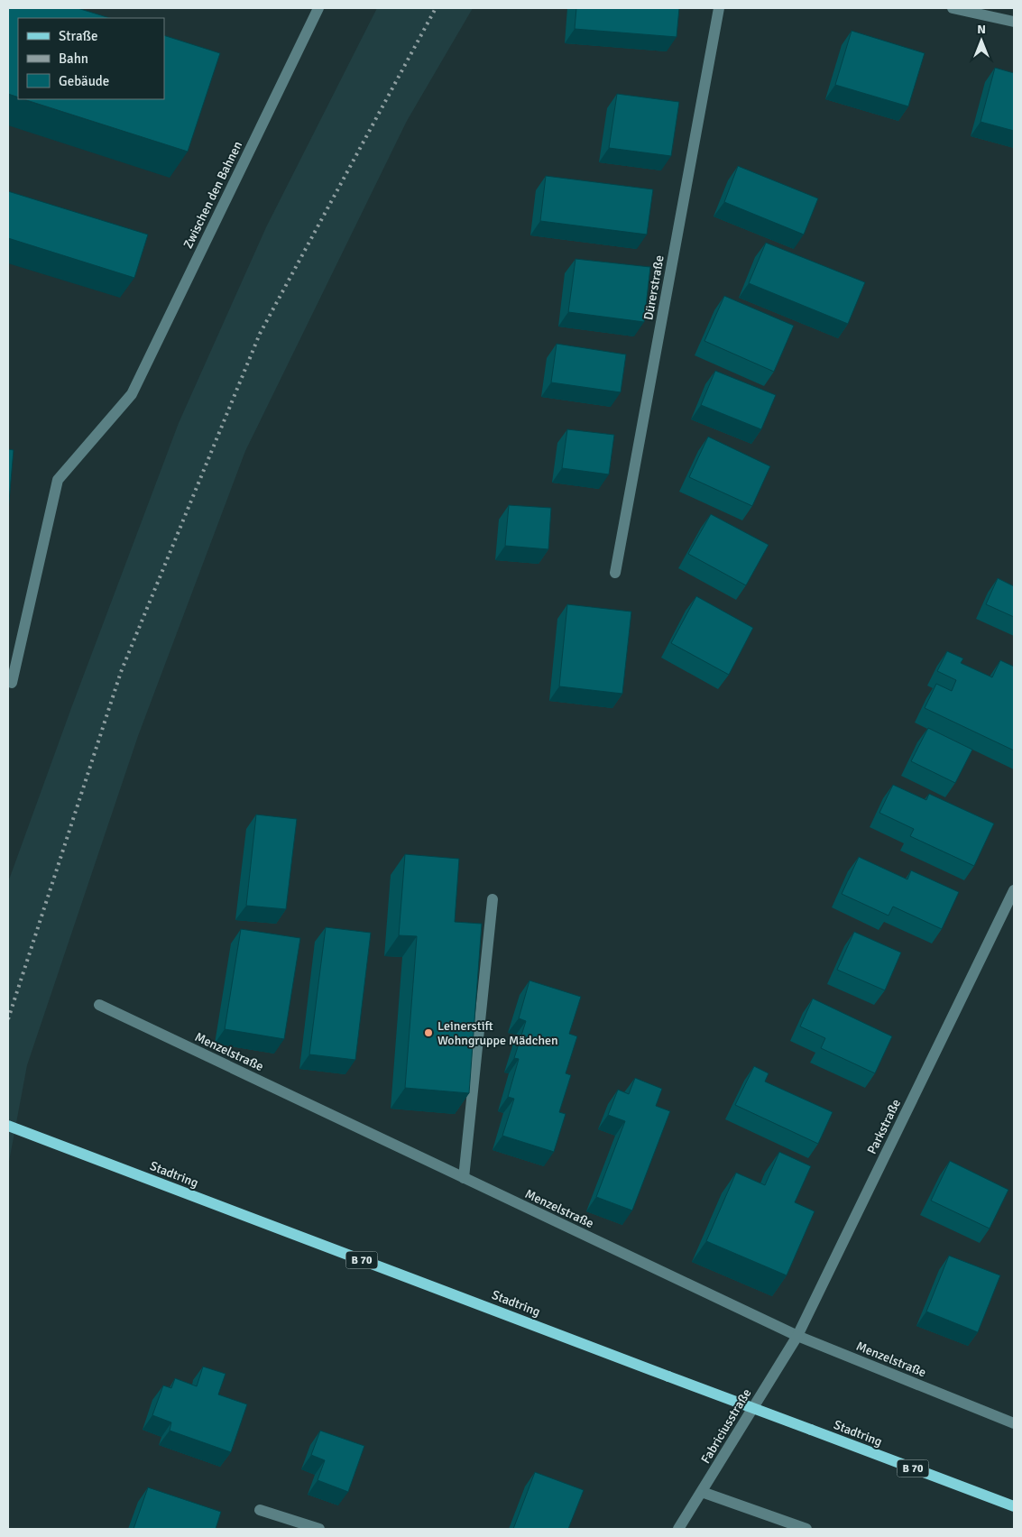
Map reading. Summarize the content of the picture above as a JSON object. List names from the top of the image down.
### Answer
{
  "streets": {
    "main road": ["Stadtring", "B 70"],
    "street": [
      "Zwischen den Bahnen",
      "Dürerstraße",
      "Menzelstraße",
      "Parkstraße",
      "Fabriciusstraße"
    ]
  },
  "crossings": [
    ["Menzelstraße", "Parkstraße"],
    ["Parkstraße", "Fabriciusstraße"]
  ],
  "places": ["Leinerstift Wohngruppe Mädchen"],
  "legend": ["Straße", "Bahn", "Gebäude"],
  "north": "top"
}
